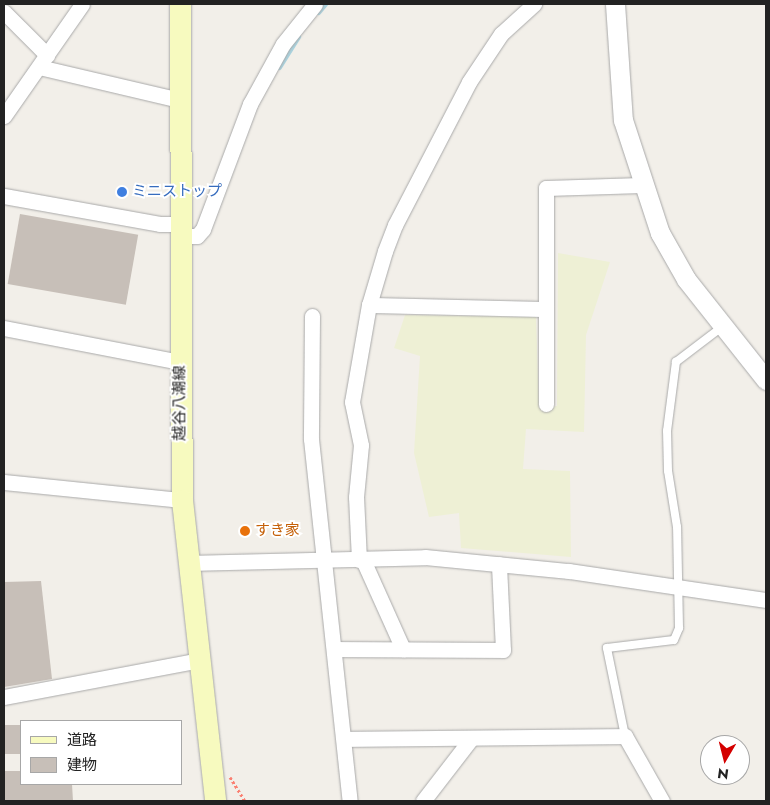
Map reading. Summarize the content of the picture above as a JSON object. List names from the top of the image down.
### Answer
{
  "streets": {
    "main road": ["越谷八潮線"]
  },
  "places": ["ミニストップ", "すき家"],
  "legend": ["道路", "建物"],
  "north": "bottom"
}
